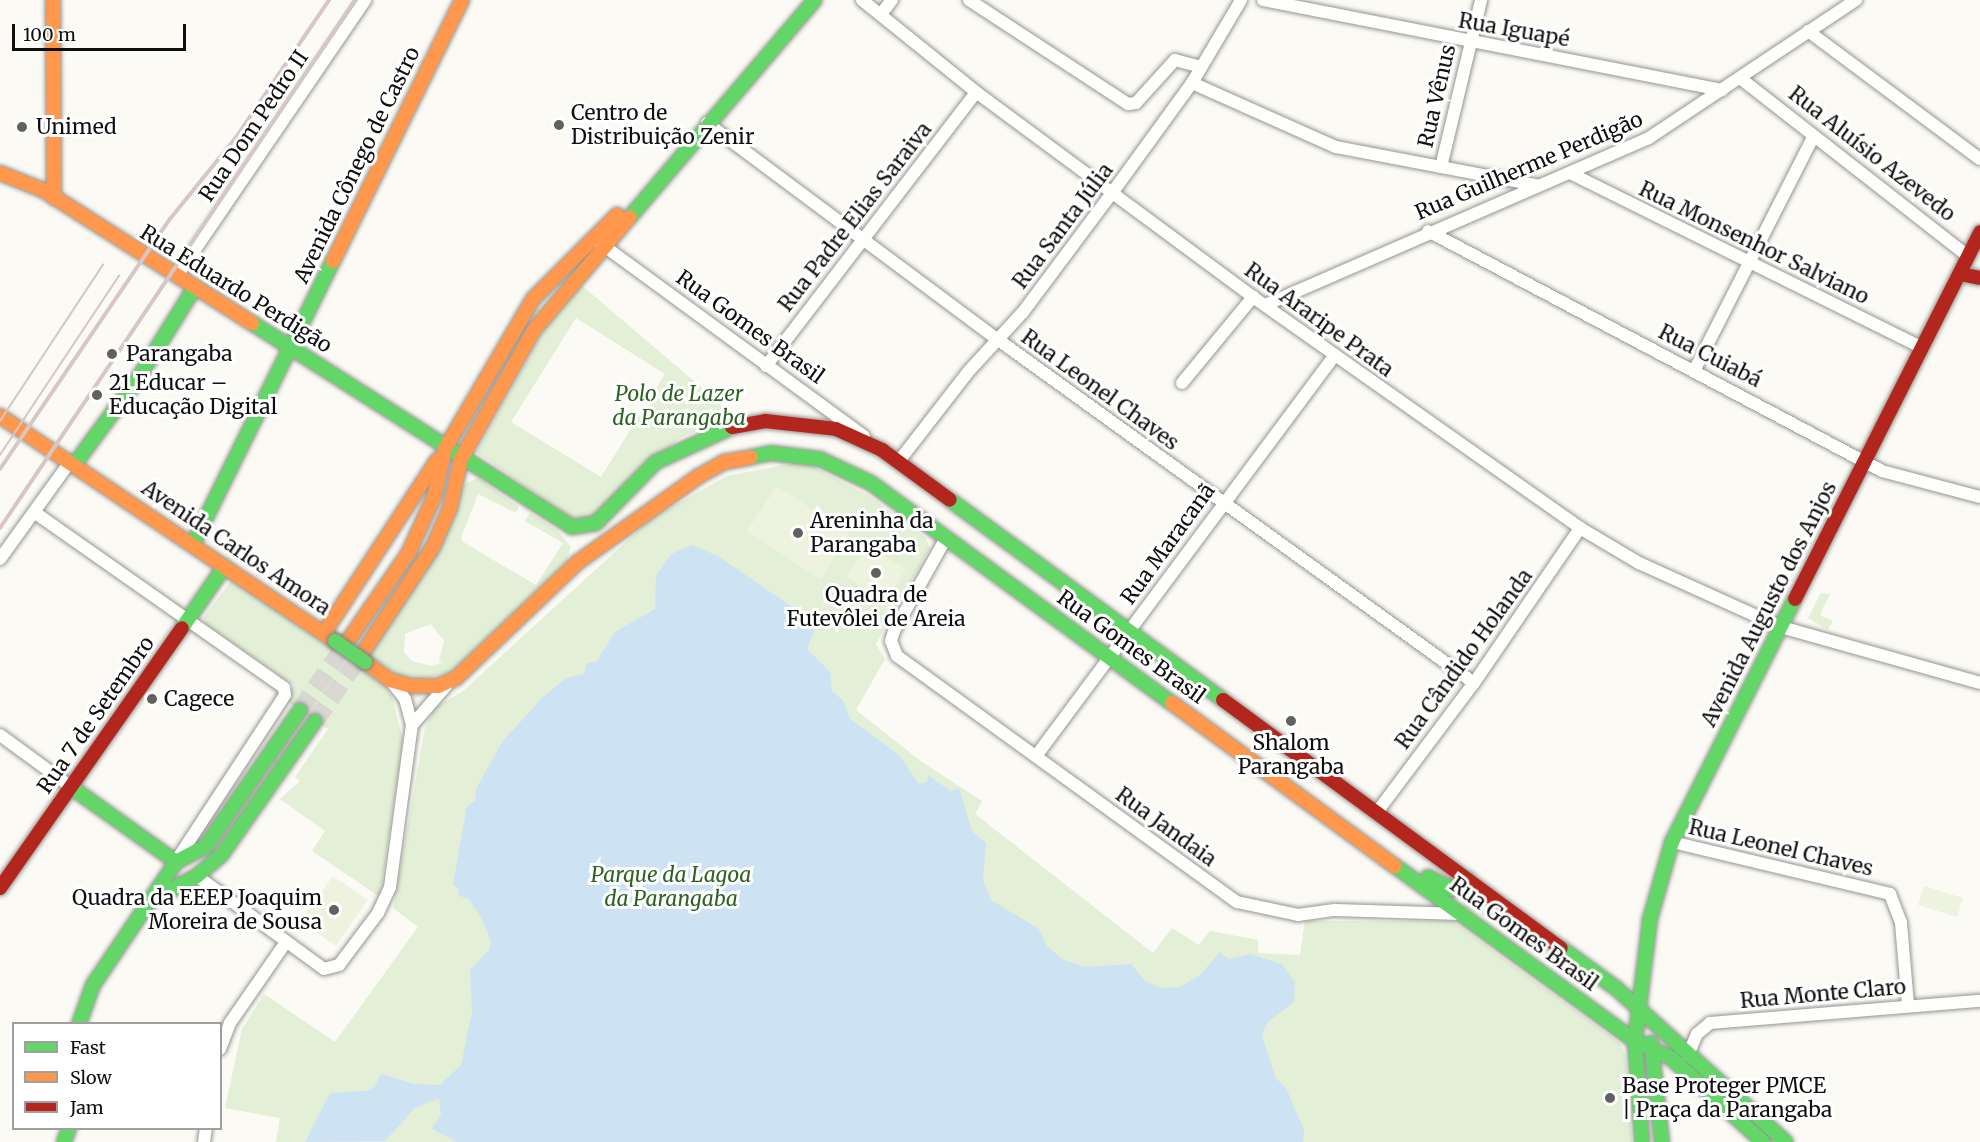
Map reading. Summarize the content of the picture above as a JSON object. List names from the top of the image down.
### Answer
{
  "streets": {
    "main road": [
      "Avenida Cônego de Castro",
      "Rua Eduardo Perdigão",
      "Rua Gomes Brasil",
      "Avenida Carlos Amora",
      "Avenida Augusto dos Anjos",
      "Rua 7 de Setembro"
    ],
    "street": [
      "Rua Iguapé",
      "Rua Vênus",
      "Rua Dom Pedro II",
      "Rua Aluísio Azevedo",
      "Rua Guilherme Perdigão",
      "Rua Padre Elias Saraiva",
      "Rua Santa Júlia",
      "Rua Monsenhor Salviano",
      "Rua Araripe Prata",
      "Rua Cuiabá",
      "Rua Leonel Chaves",
      "Rua Maracanã",
      "Rua Cândido Holanda",
      "Rua Jandaia",
      "Rua Monte Claro"
    ]
  },
  "crossings": [
    ["Rua Iguapé", "Rua Vênus"],
    ["Rua Iguapé", "Rua Guilherme Perdigão"],
    ["Rua Dom Pedro II", "Rua Eduardo Perdigão"],
    ["Rua Aluísio Azevedo", "Rua Guilherme Perdigão"],
    ["Rua Aluísio Azevedo", "Avenida Augusto dos Anjos"],
    ["Avenida Cônego de Castro", "Rua Eduardo Perdigão"],
    ["Avenida Cônego de Castro", "Avenida Carlos Amora"],
    ["Rua Guilherme Perdigão", "Rua Monsenhor Salviano"],
    ["Rua Guilherme Perdigão", "Rua Araripe Prata"],
    ["Rua Guilherme Perdigão", "Rua Cuiabá"],
    ["Rua Padre Elias Saraiva", "Rua Araripe Prata"],
    ["Rua Padre Elias Saraiva", "Rua Gomes Brasil"],
    ["Rua Padre Elias Saraiva", "Rua Leonel Chaves"],
    ["Rua Santa Júlia", "Rua Araripe Prata"],
    ["Rua Santa Júlia", "Rua Gomes Brasil"],
    ["Rua Santa Júlia", "Rua Leonel Chaves"],
    ["Rua Monsenhor Salviano", "Avenida Augusto dos Anjos"],
    ["Rua Araripe Prata", "Rua Maracanã"],
    ["Rua Araripe Prata", "Avenida Augusto dos Anjos"],
    ["Rua Araripe Prata", "Rua Cândido Holanda"],
    ["Rua Gomes Brasil", "Rua Maracanã"],
    ["Rua Gomes Brasil", "Avenida Carlos Amora"],
    ["Rua Gomes Brasil", "Avenida Augusto dos Anjos"],
    ["Rua Gomes Brasil", "Rua Cândido Holanda"],
    ["Rua Gomes Brasil", "Rua Jandaia"],
    ["Rua Gomes Brasil", "Rua Monte Claro"],
    ["Rua Cuiabá", "Avenida Augusto dos Anjos"],
    ["Rua Leonel Chaves", "Rua Maracanã"],
    ["Rua Leonel Chaves", "Avenida Augusto dos Anjos"],
    ["Rua Leonel Chaves", "Rua Cândido Holanda"],
    ["Rua Leonel Chaves", "Rua Monte Claro"],
    ["Rua Maracanã", "Rua Jandaia"],
    ["Avenida Carlos Amora", "Rua 7 de Setembro"]
  ],
  "parks": ["Polo de Lazer da Parangaba", "Parque da Lagoa da Parangaba"],
  "places": [
    "Centro de Distribuição Zenir",
    "Unimed",
    "Parangaba",
    "21 Educar – Educação Digital",
    "Areninha da Parangaba",
    "Quadra de Futevôlei de Areia",
    "Cagece",
    "Shalom Parangaba",
    "Quadra da EEEP Joaquim Moreira de Sousa",
    "Base Proteger PMCE | Praça da Parangaba"
  ],
  "legend": ["Fast", "Slow", "Jam"],
  "scale_bar": "100 m"
}
